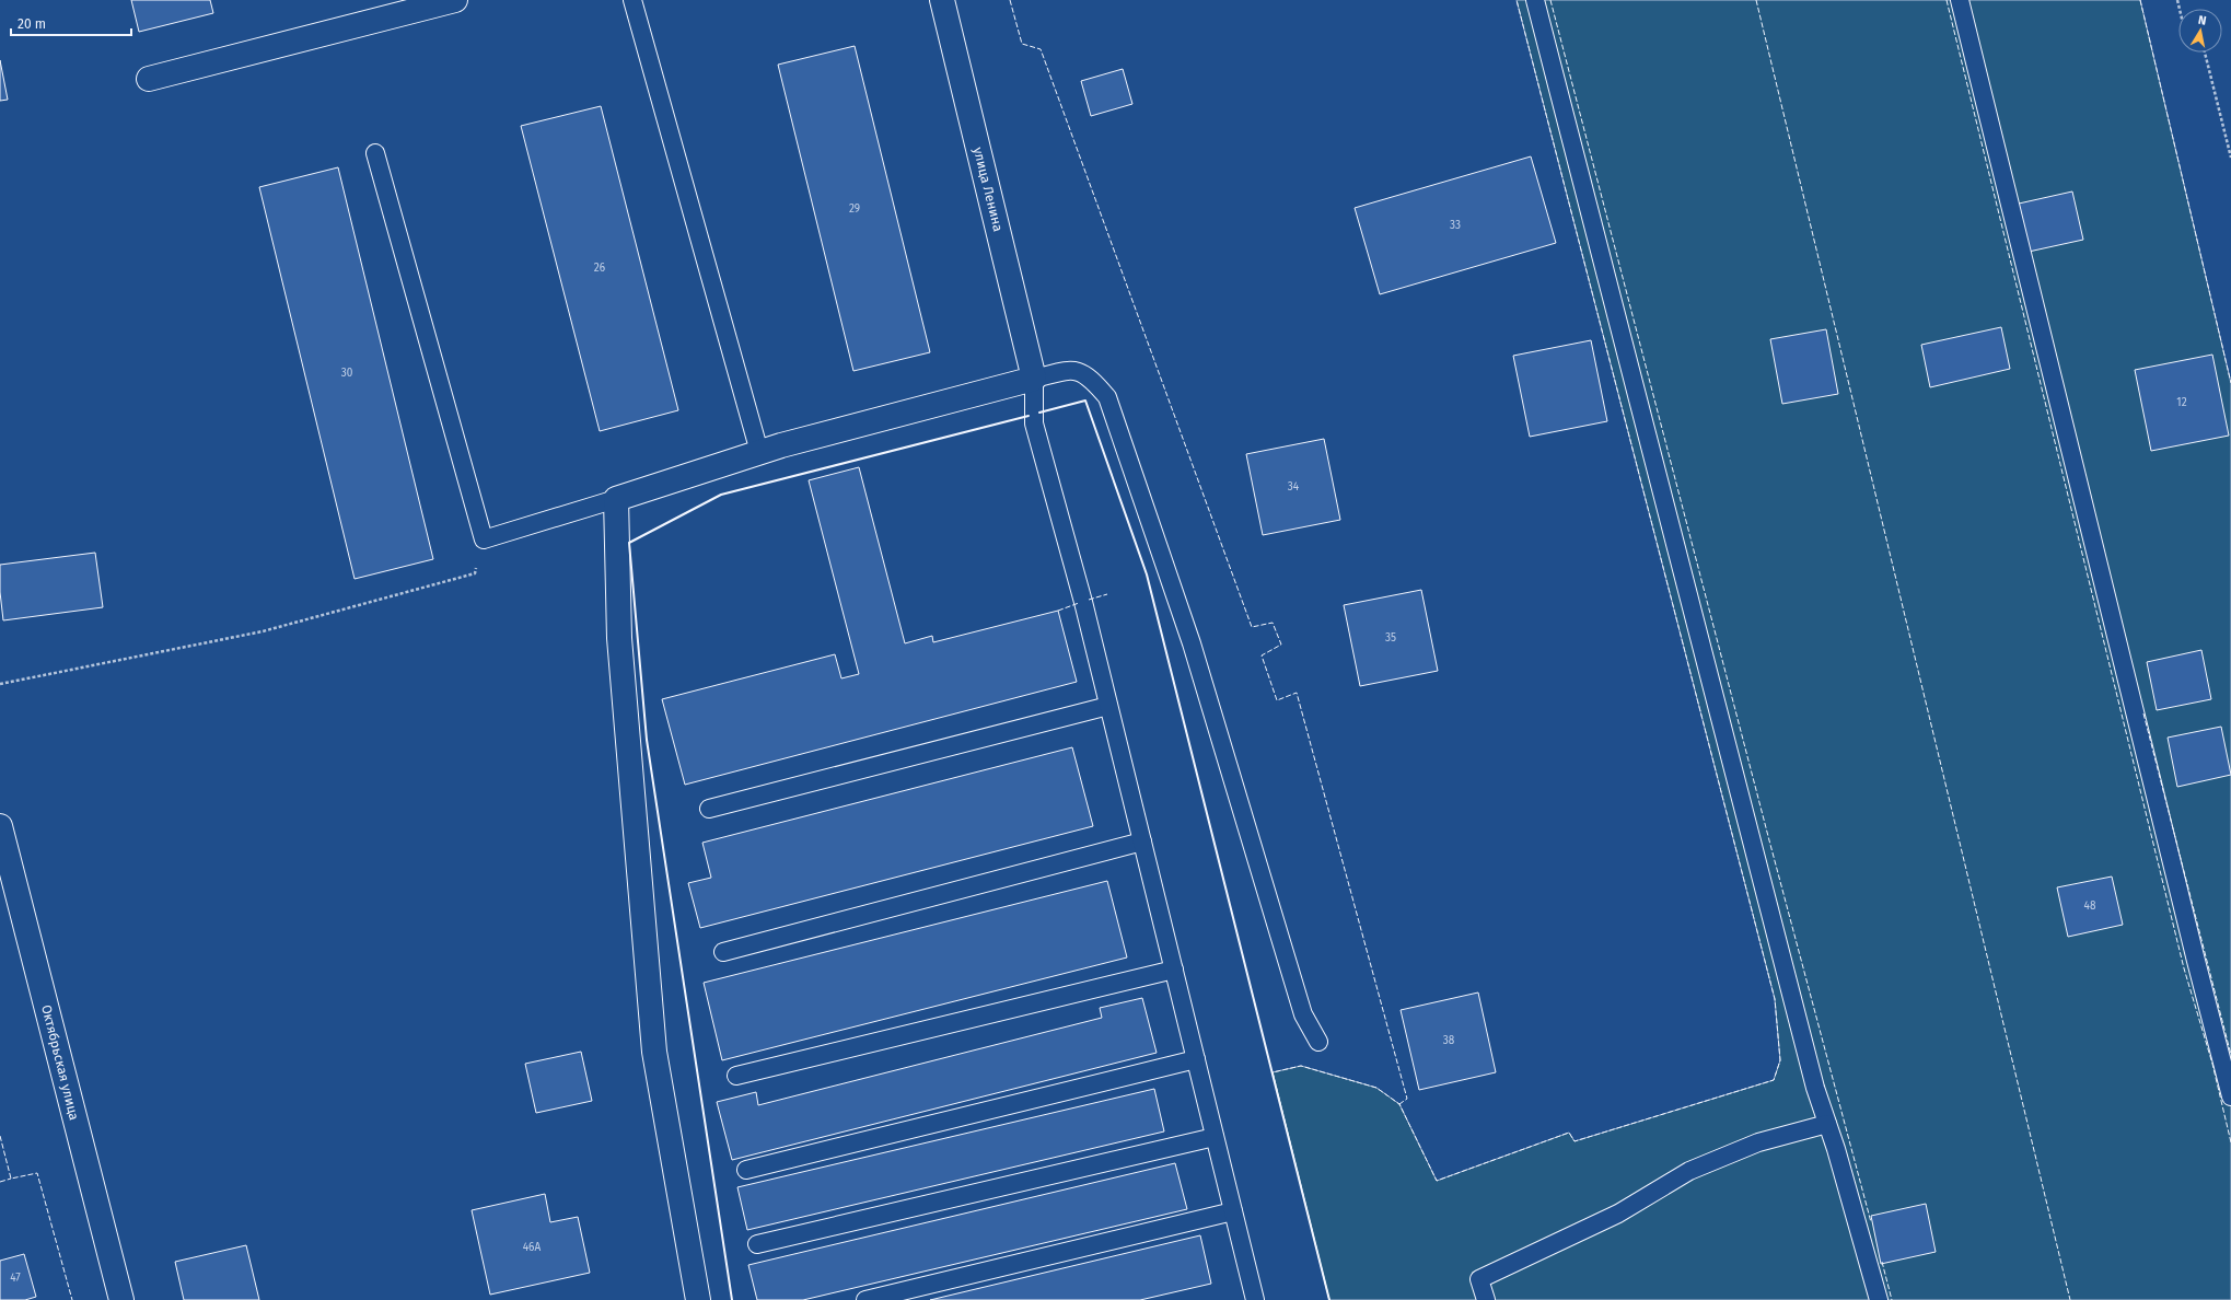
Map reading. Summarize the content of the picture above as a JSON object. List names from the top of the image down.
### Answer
{
  "streets": {
    "street": ["улица Ленина", "Октябрьская улица"]
  },
  "house_numbers": [
    "29",
    "33",
    "26",
    "30",
    "12",
    "34",
    "35",
    "48",
    "38",
    "46А",
    "47"
  ],
  "scale_bar": "20 m",
  "north": "top"
}
